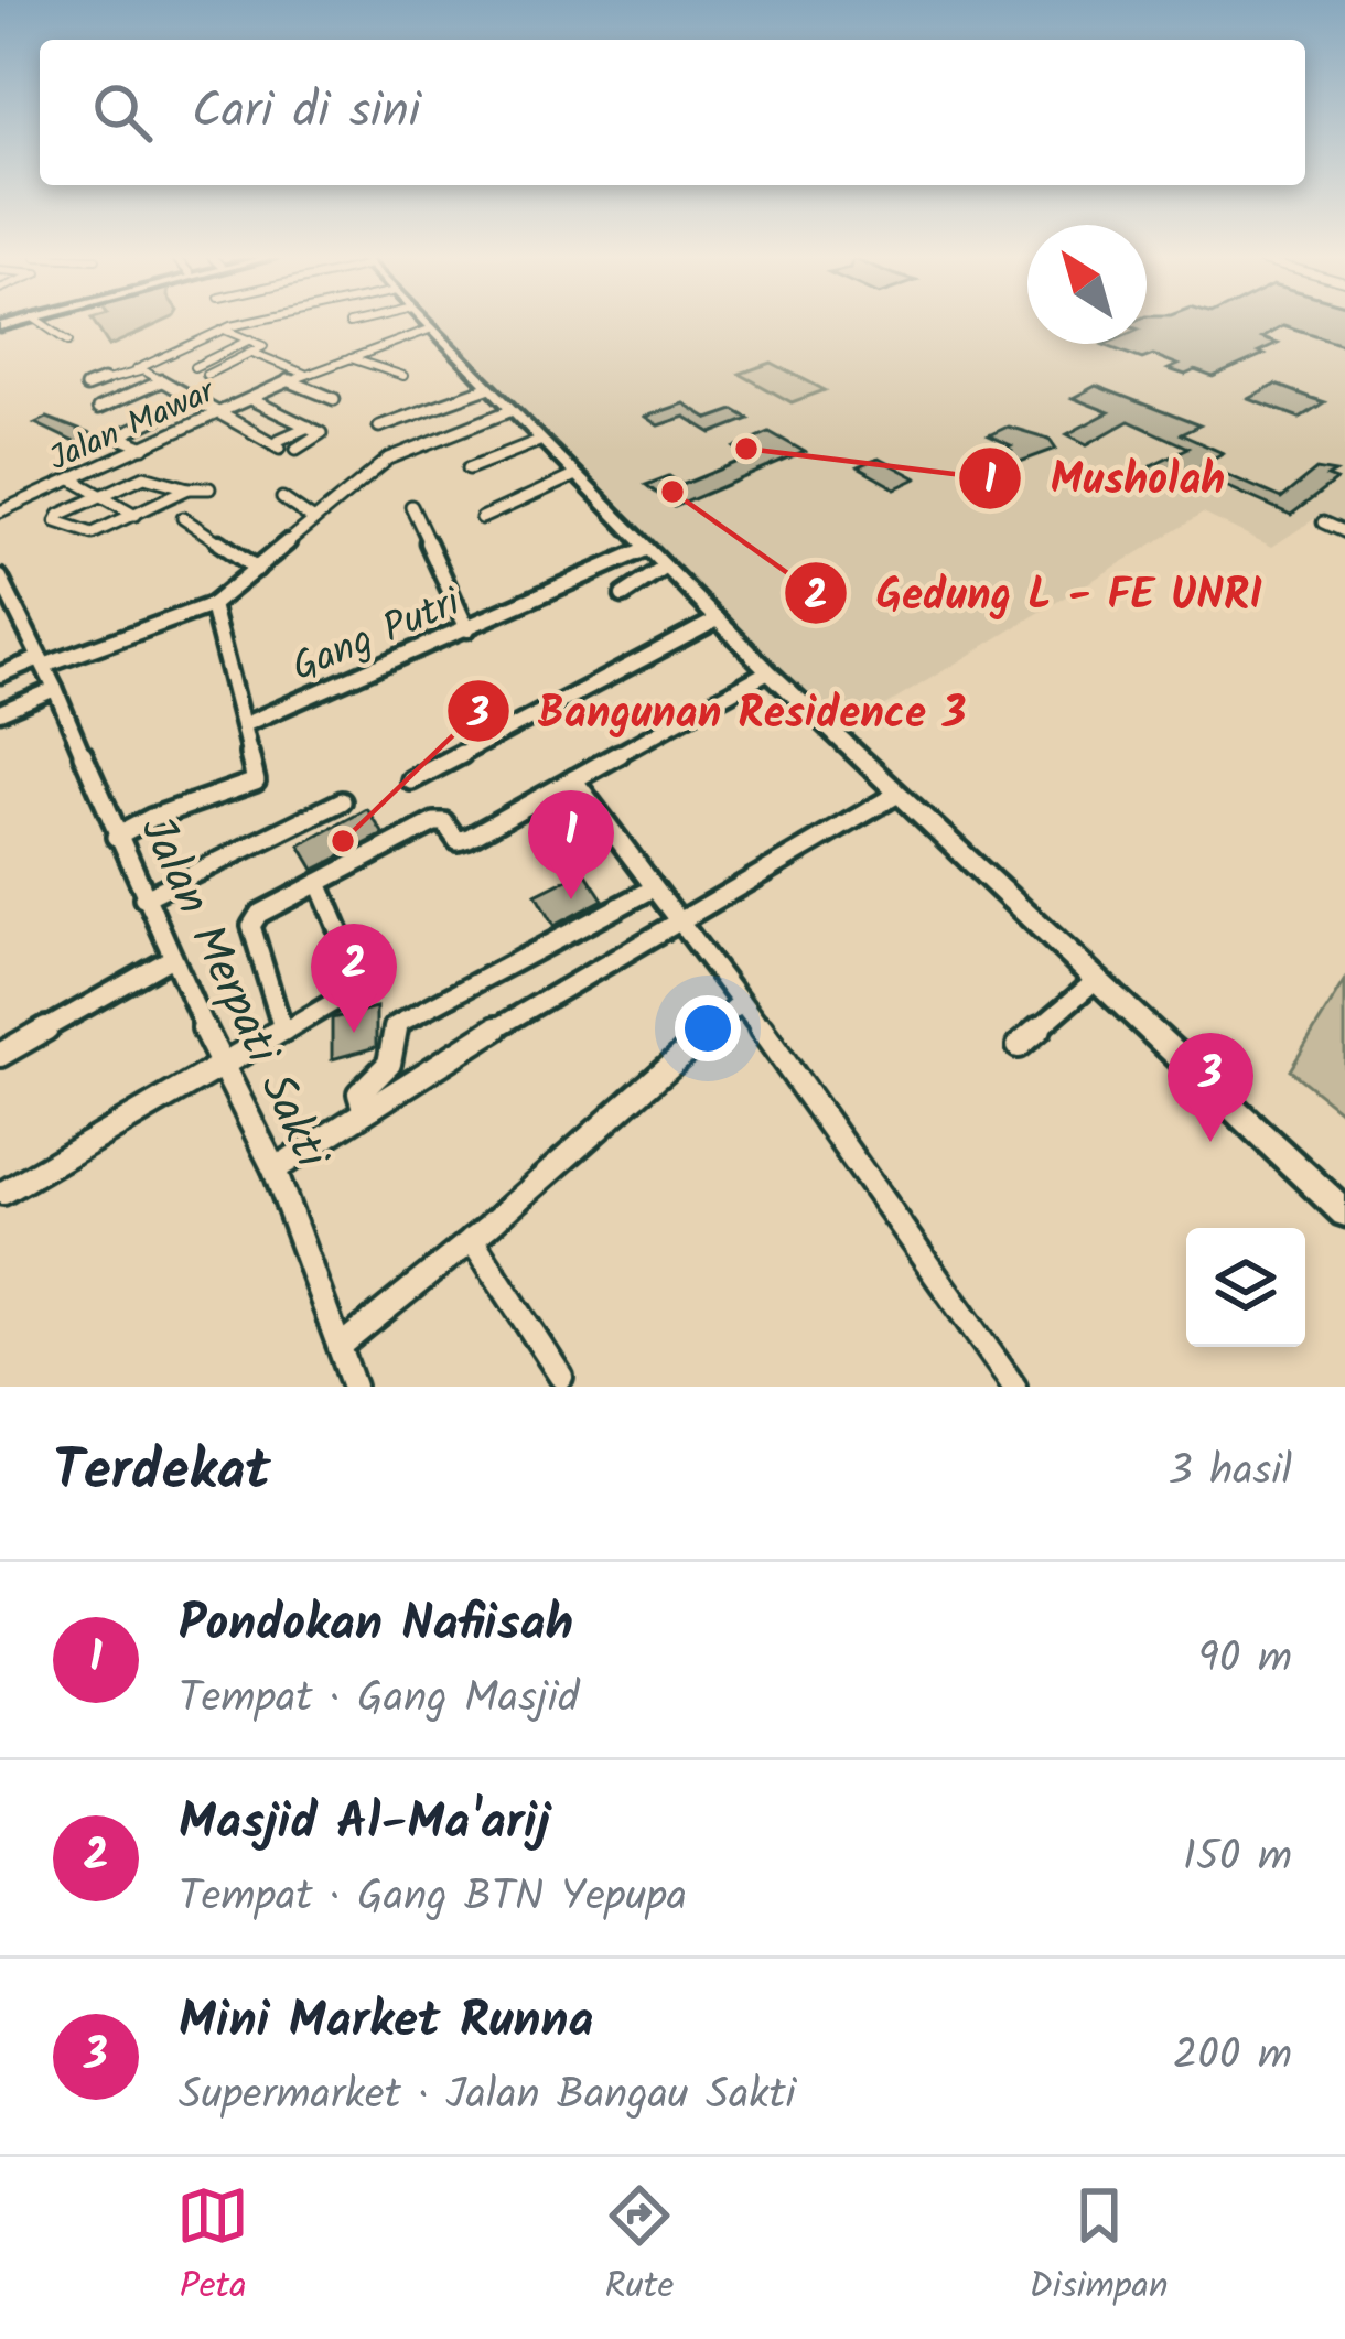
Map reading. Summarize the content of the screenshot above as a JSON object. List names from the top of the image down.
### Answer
{
  "streets": {
    "street": ["Jalan Mawar", "Gang Putri", "Jalan Merpati Sakti"]
  },
  "places": ["Musholah", "Gedung L - FE UNRI", "Bangunan Residence 3"],
  "north": "top left",
  "page": {
    "search": "Cari di sini",
    "pins": ["1", "2", "3"],
    "heading": ["Terdekat", "3 hasil"],
    "list": [
      {
        "mark": "1",
        "name": "Pondokan Nafiisah",
        "note": "Tempat · Gang Masjid",
        "value": "90 m"
      },
      {
        "mark": "2",
        "name": "Masjid Al-Ma'arij",
        "note": "Tempat · Gang BTN Yepupa",
        "value": "150 m"
      },
      {
        "mark": "3",
        "name": "Mini Market Runna",
        "note": "Supermarket · Jalan Bangau Sakti",
        "value": "200 m"
      }
    ],
    "nav": ["Peta", "Rute", "Disimpan"]
  }
}
